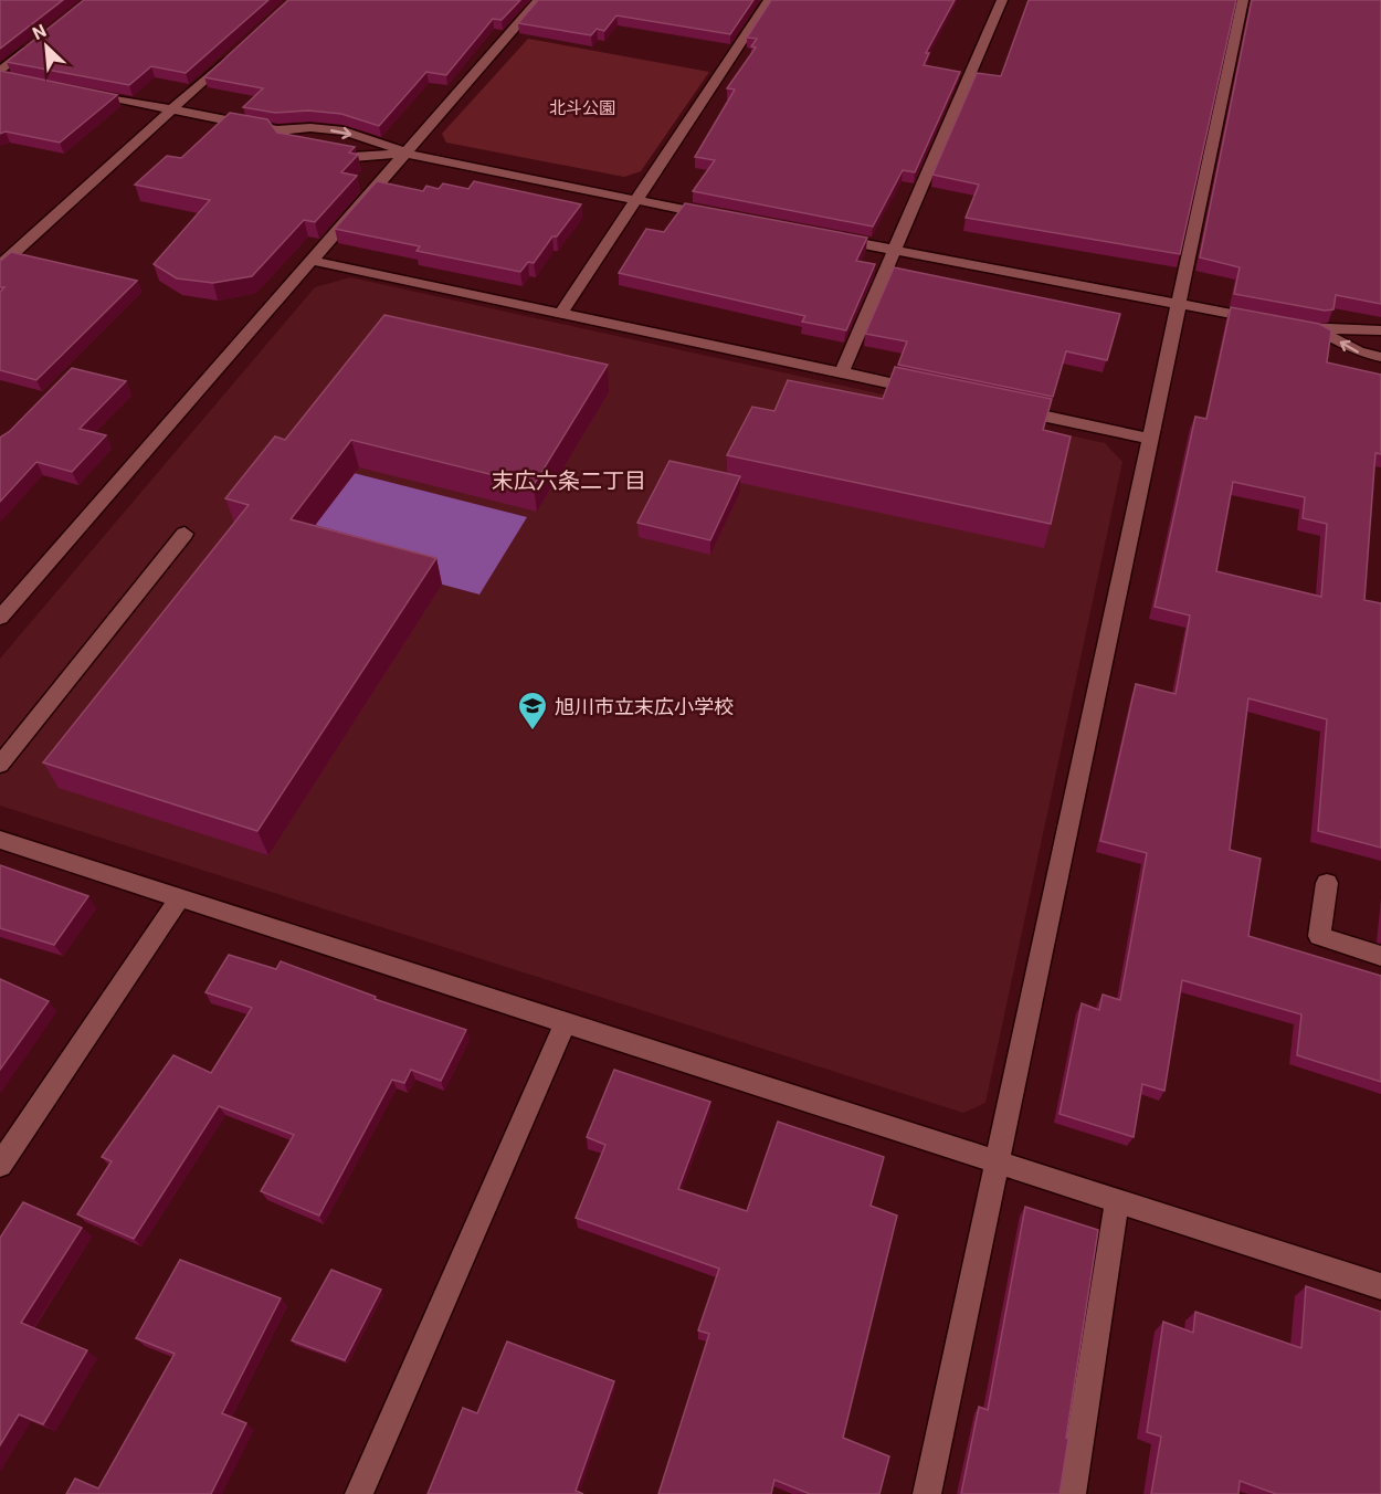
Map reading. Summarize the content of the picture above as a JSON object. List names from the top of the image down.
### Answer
{
  "districts": ["末広六条二丁目"],
  "parks": ["北斗公園"],
  "places": {
    "school or university": ["旭川市立末広小学校"]
  },
  "north": "top left"
}
